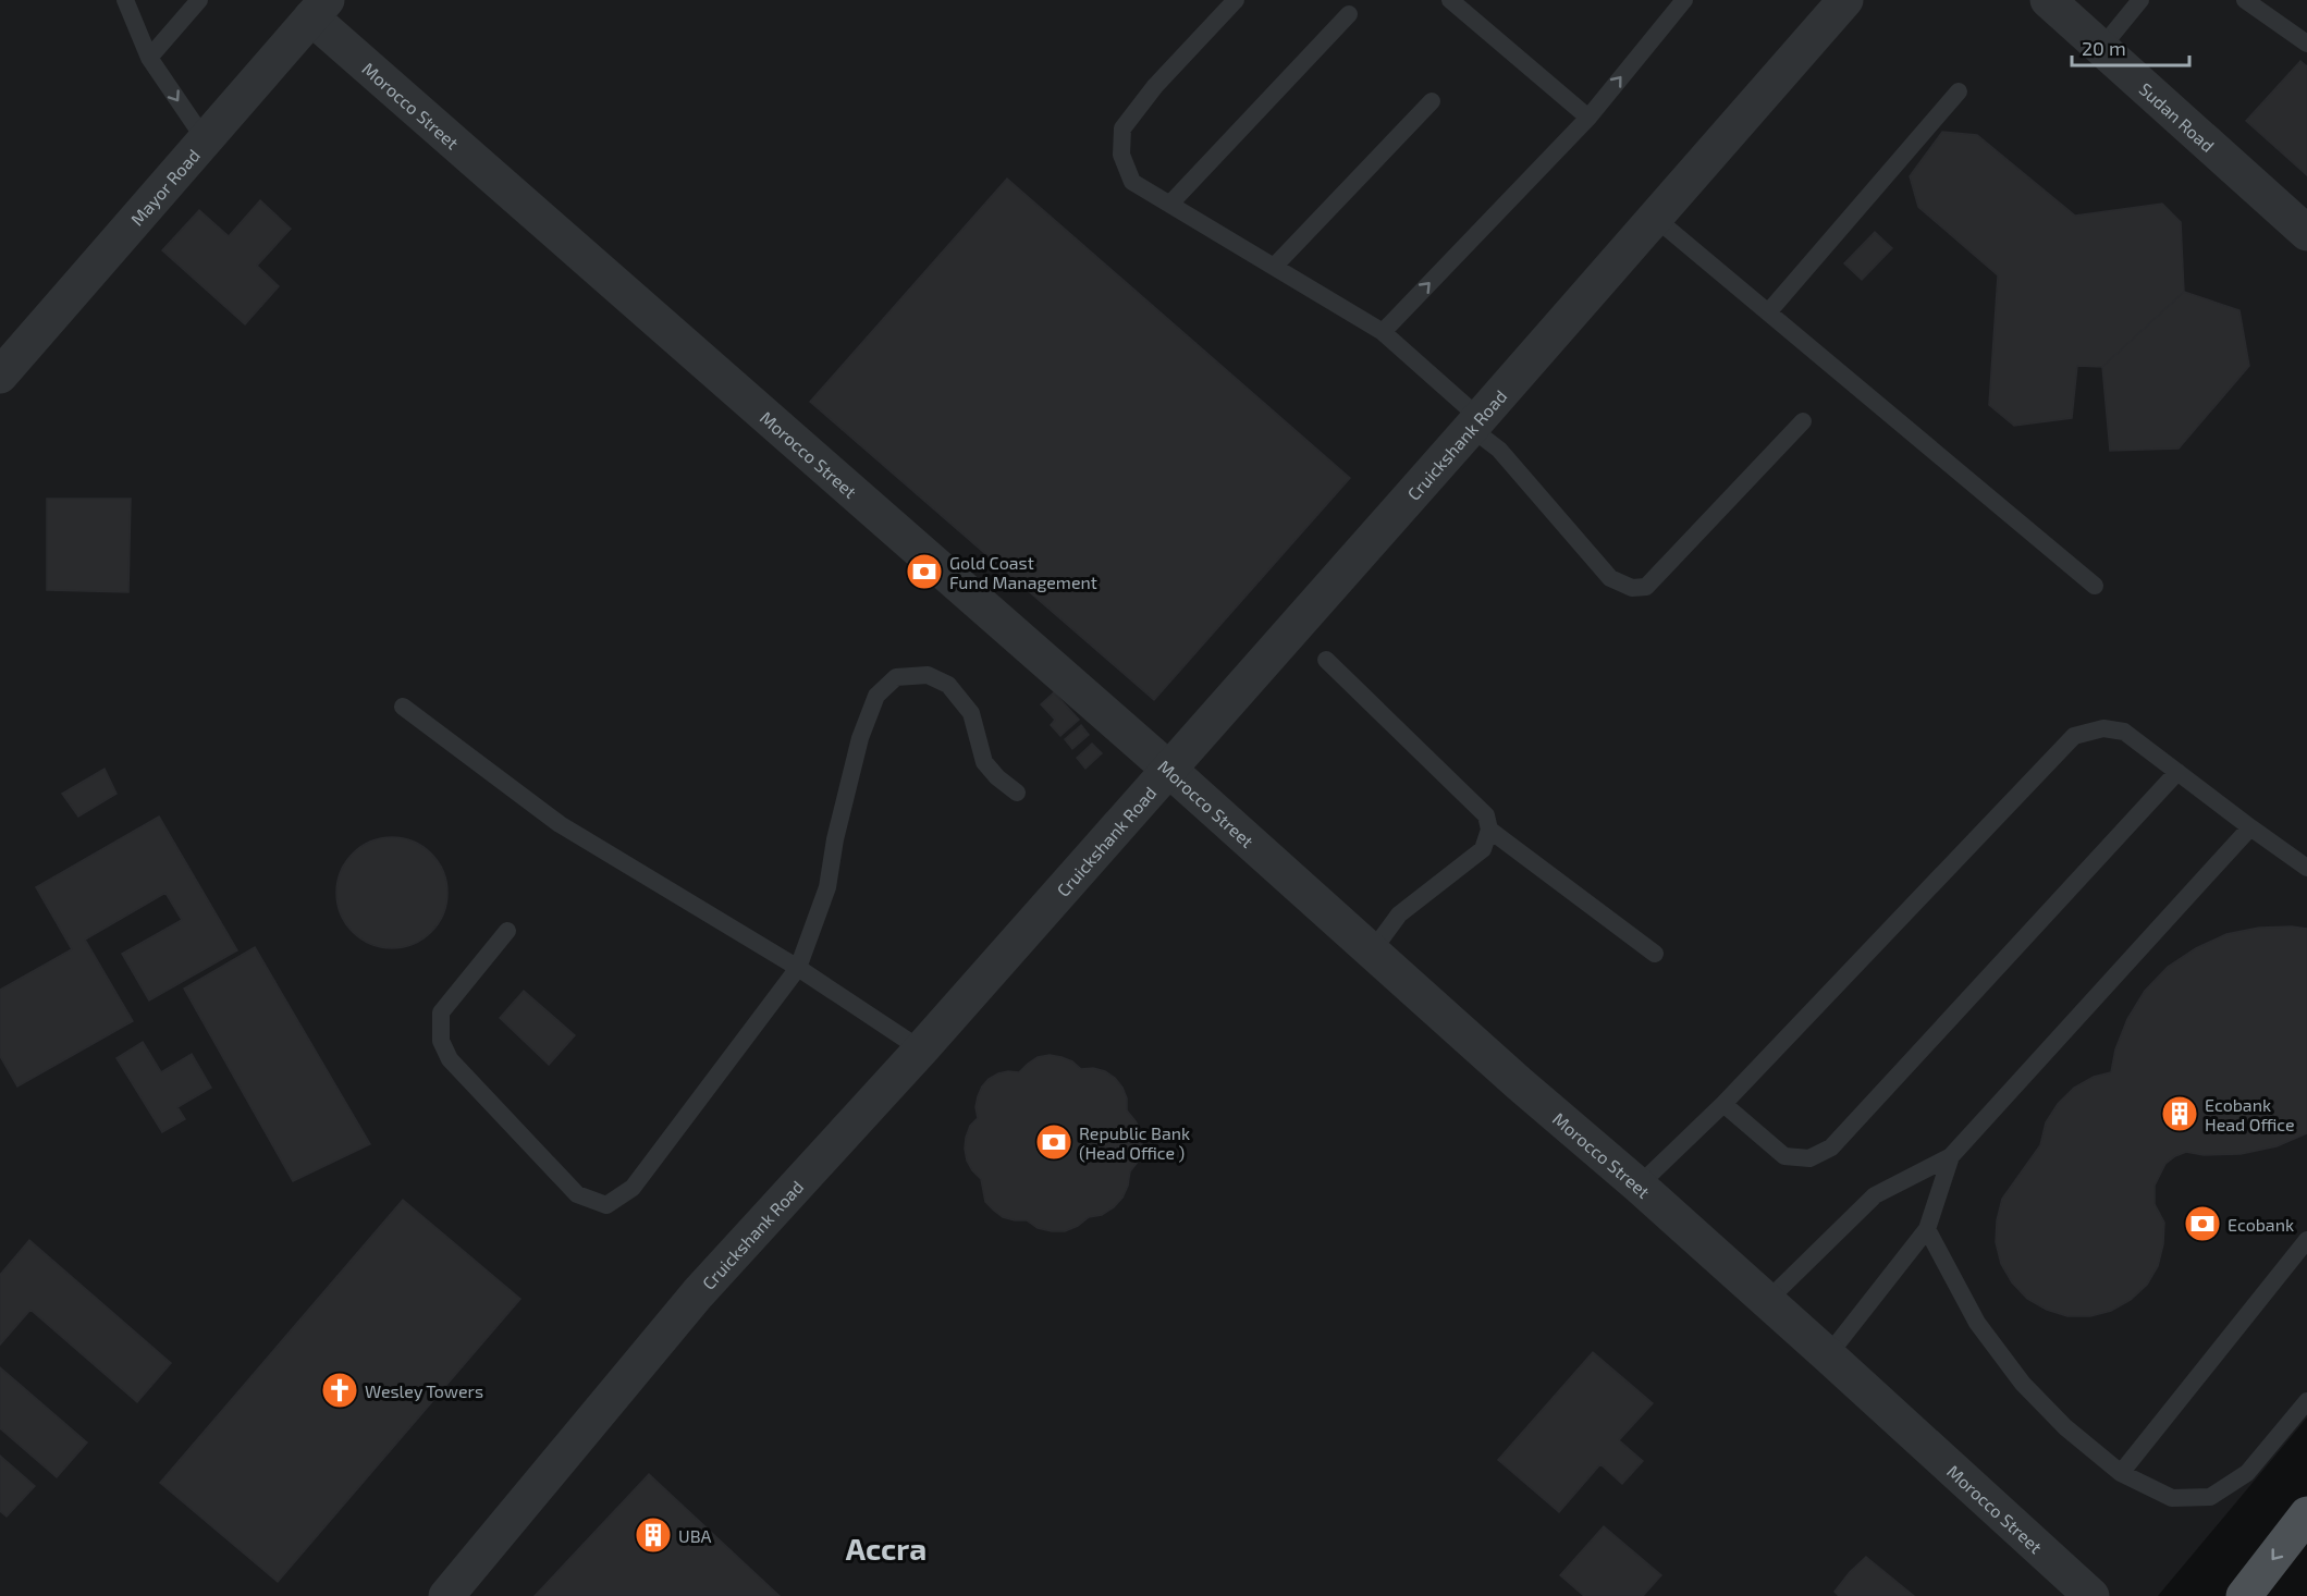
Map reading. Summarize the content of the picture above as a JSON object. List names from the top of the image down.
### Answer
{
  "streets": {
    "street": [
      "Morocco Street",
      "Sudan Road",
      "Mayor Road",
      "Cruickshank Road"
    ]
  },
  "crossings": [
    ["Morocco Street", "Mayor Road"],
    ["Morocco Street", "Cruickshank Road"]
  ],
  "districts": ["Accra"],
  "places": {
    "bank": ["Gold Coast Fund Management", "Republic Bank (Head Office )", "Ecobank"],
    "building": ["Ecobank Head Office", "UBA"],
    "church": ["Wesley Towers"]
  },
  "scale_bar": "20 m"
}
